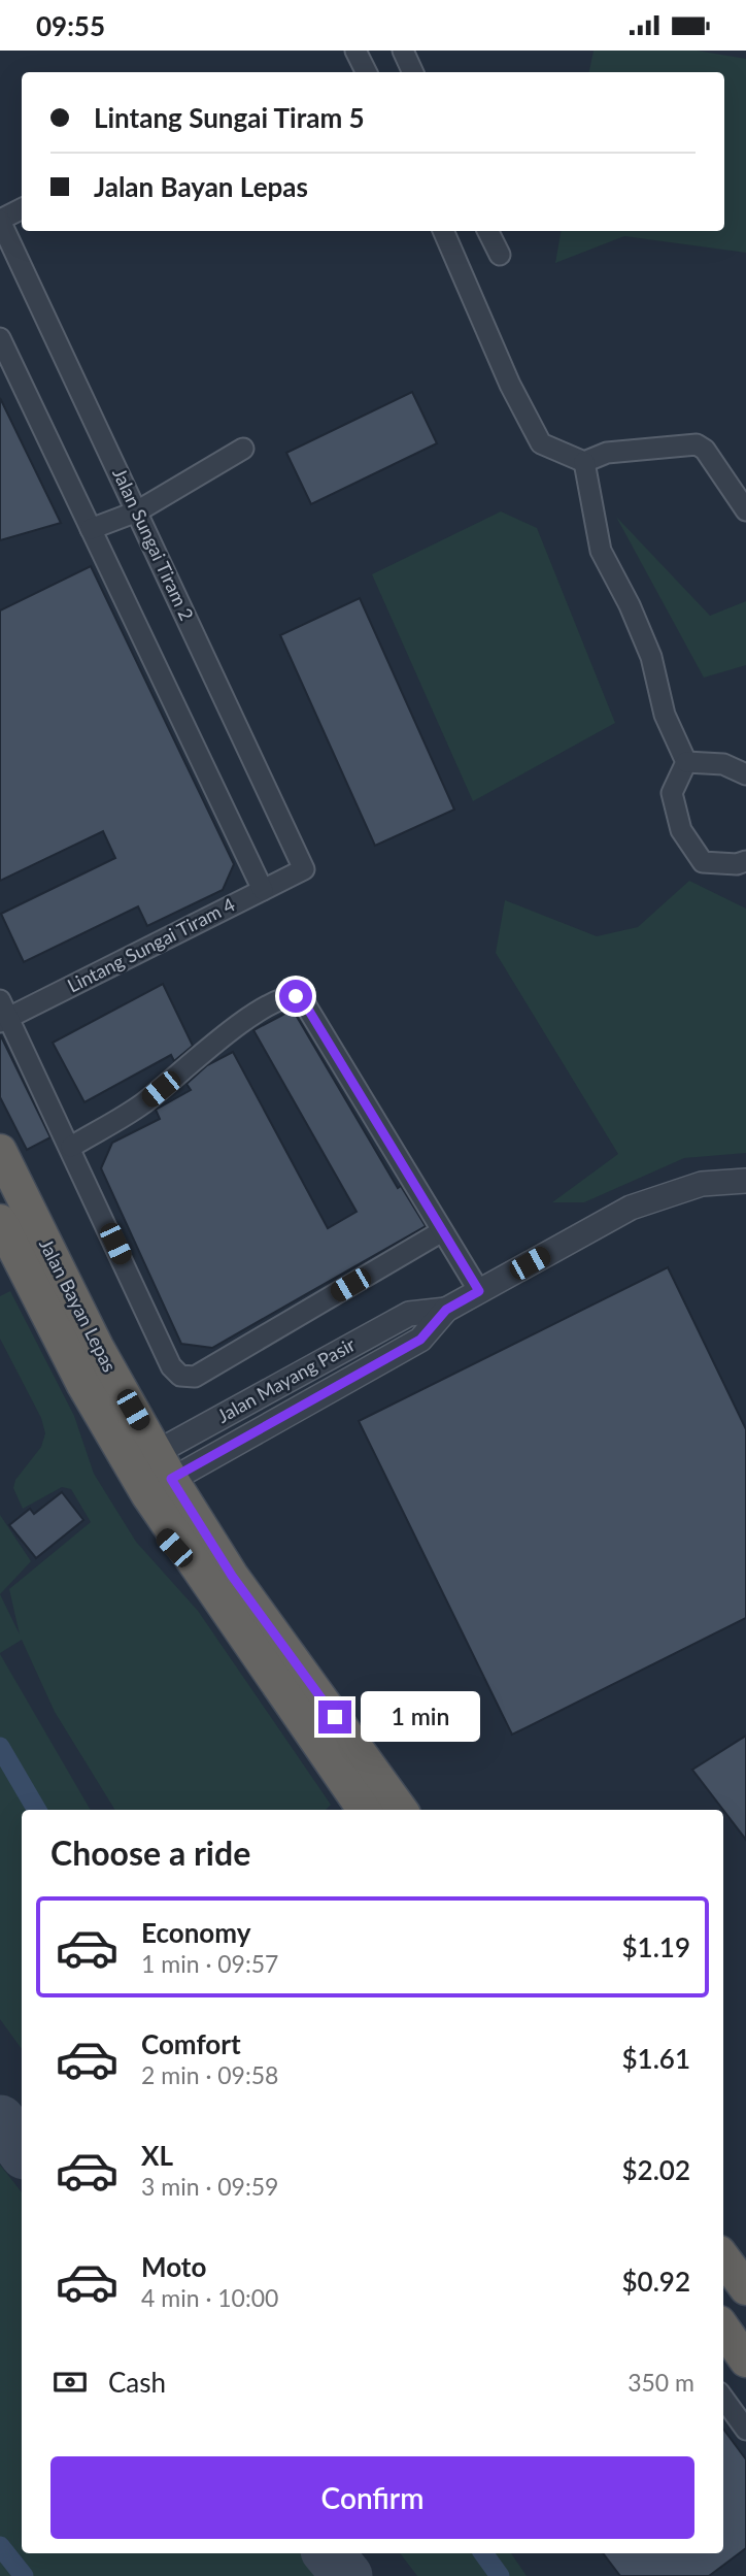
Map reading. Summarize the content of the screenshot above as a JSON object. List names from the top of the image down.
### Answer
{
  "streets": {
    "highway": ["Jalan Bayan Lepas"],
    "street": ["Jalan Sungai Tiram 2", "Lintang Sungai Tiram 4", "Jalan Mayang Pasir"]
  },
  "crossings": [
    ["Jalan Sungai Tiram 2", "Lintang Sungai Tiram 4"],
    ["Jalan Bayan Lepas", "Jalan Mayang Pasir"]
  ],
  "page": {
    "status": "09:55",
    "banner": ["Lintang Sungai Tiram 5", "Jalan Bayan Lepas"],
    "bubble": "1 min",
    "heading": "Choose a ride",
    "list": [
      {
        "name": "Economy",
        "note": "1 min · 09:57",
        "value": "$1.19"
      },
      {
        "name": "Comfort",
        "note": "2 min · 09:58",
        "value": "$1.61"
      },
      {
        "name": "XL",
        "note": "3 min · 09:59",
        "value": "$2.02"
      },
      {
        "name": "Moto",
        "note": "4 min · 10:00",
        "value": "$0.92"
      }
    ],
    "pay": ["Cash", "350 m"],
    "buttons": "Confirm"
  }
}
